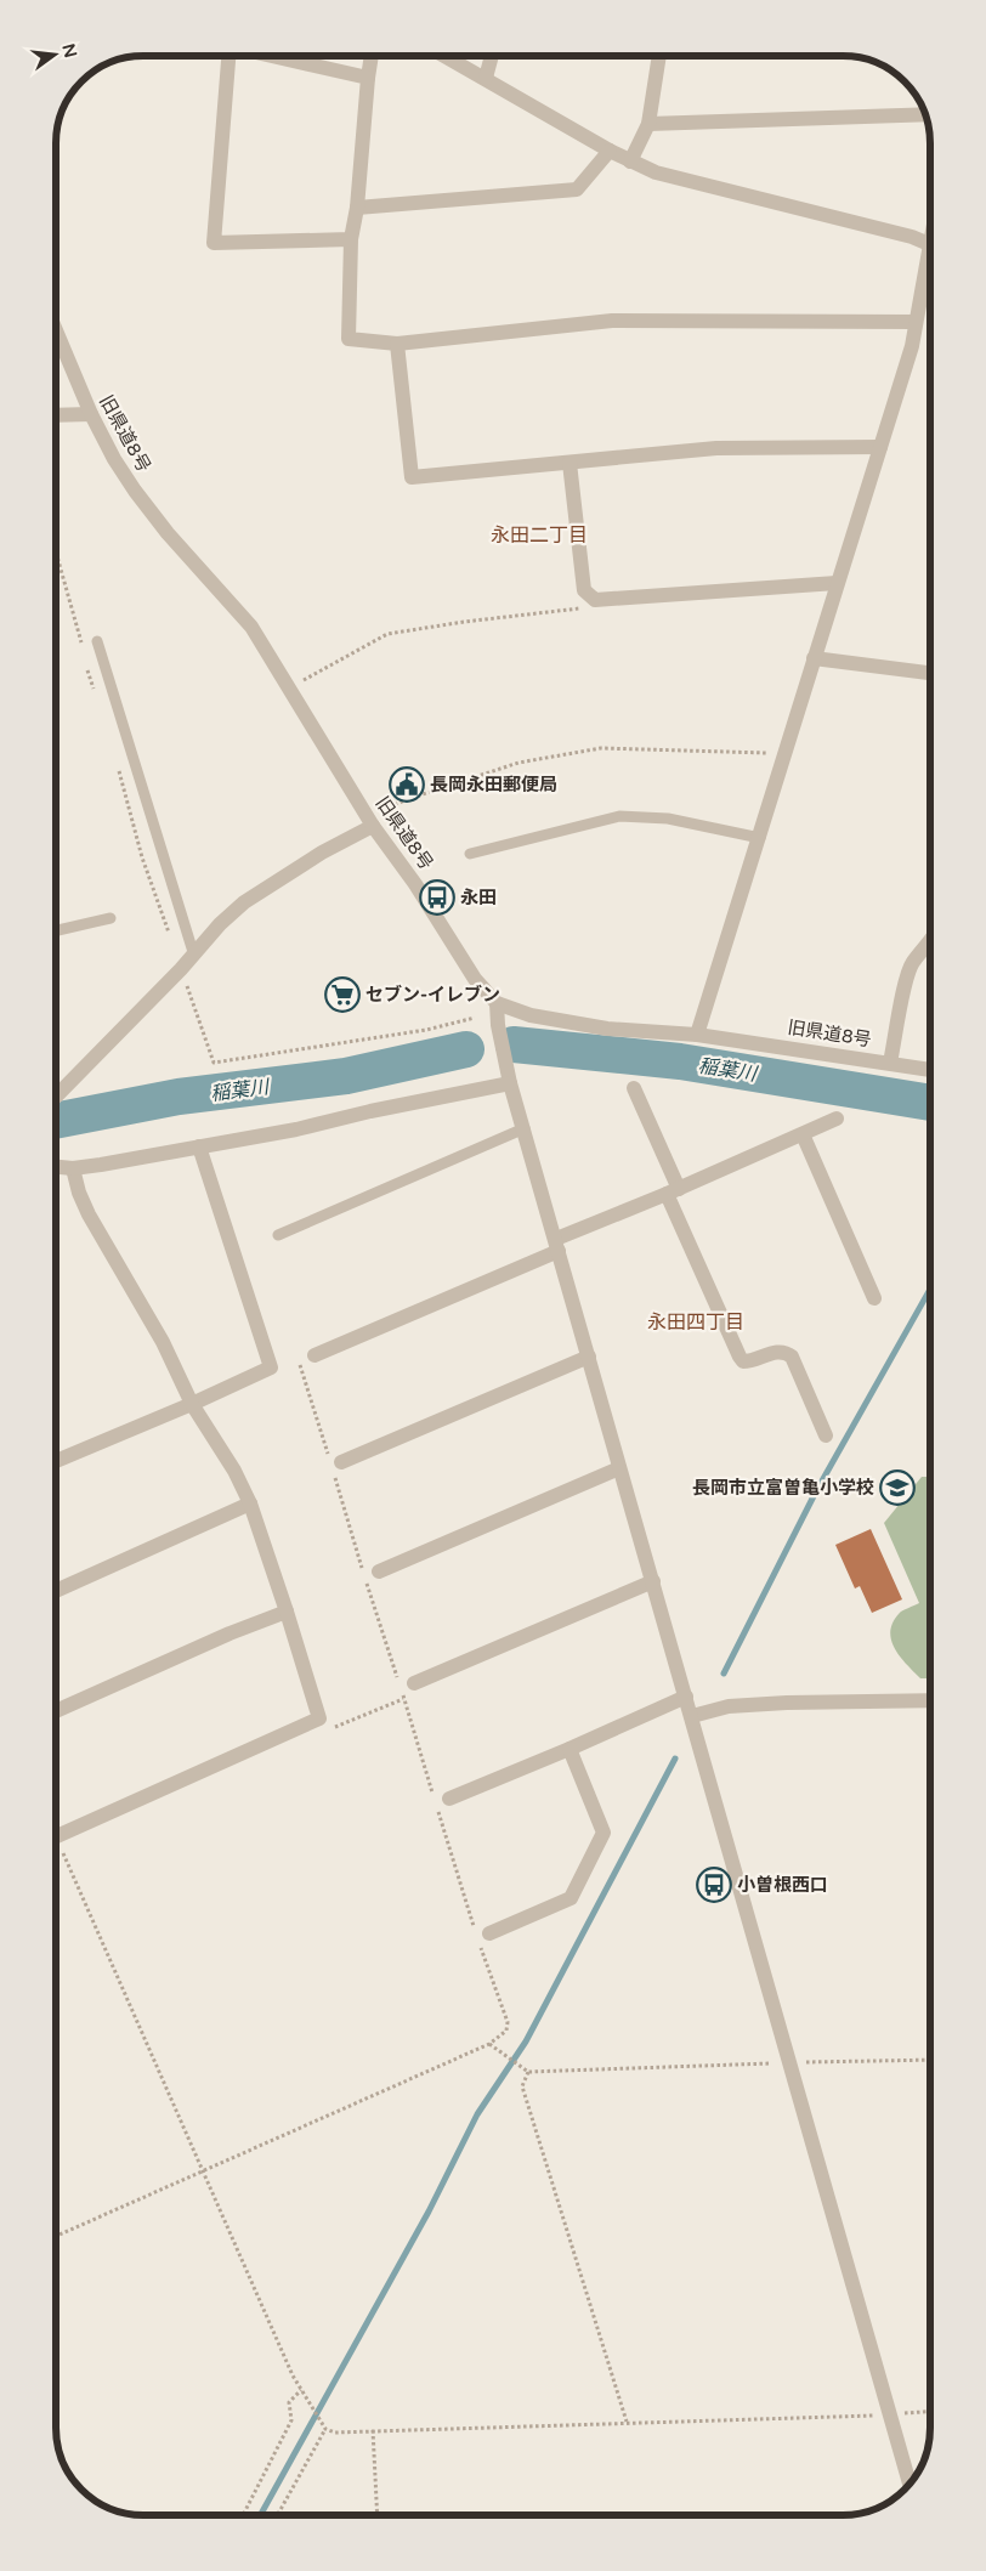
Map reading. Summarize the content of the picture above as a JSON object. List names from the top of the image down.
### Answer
{
  "streets": {
    "street": ["旧県道8号"]
  },
  "districts": ["永田二丁目", "永田四丁目"],
  "water": ["稲葉川"],
  "places": {
    "public building": ["長岡永田郵便局"],
    "bus stop": ["永田", "小曽根西口"],
    "supermarket": ["セブン-イレブン"],
    "school or university": ["長岡市立富曽亀小学校"]
  },
  "north": "right"
}
